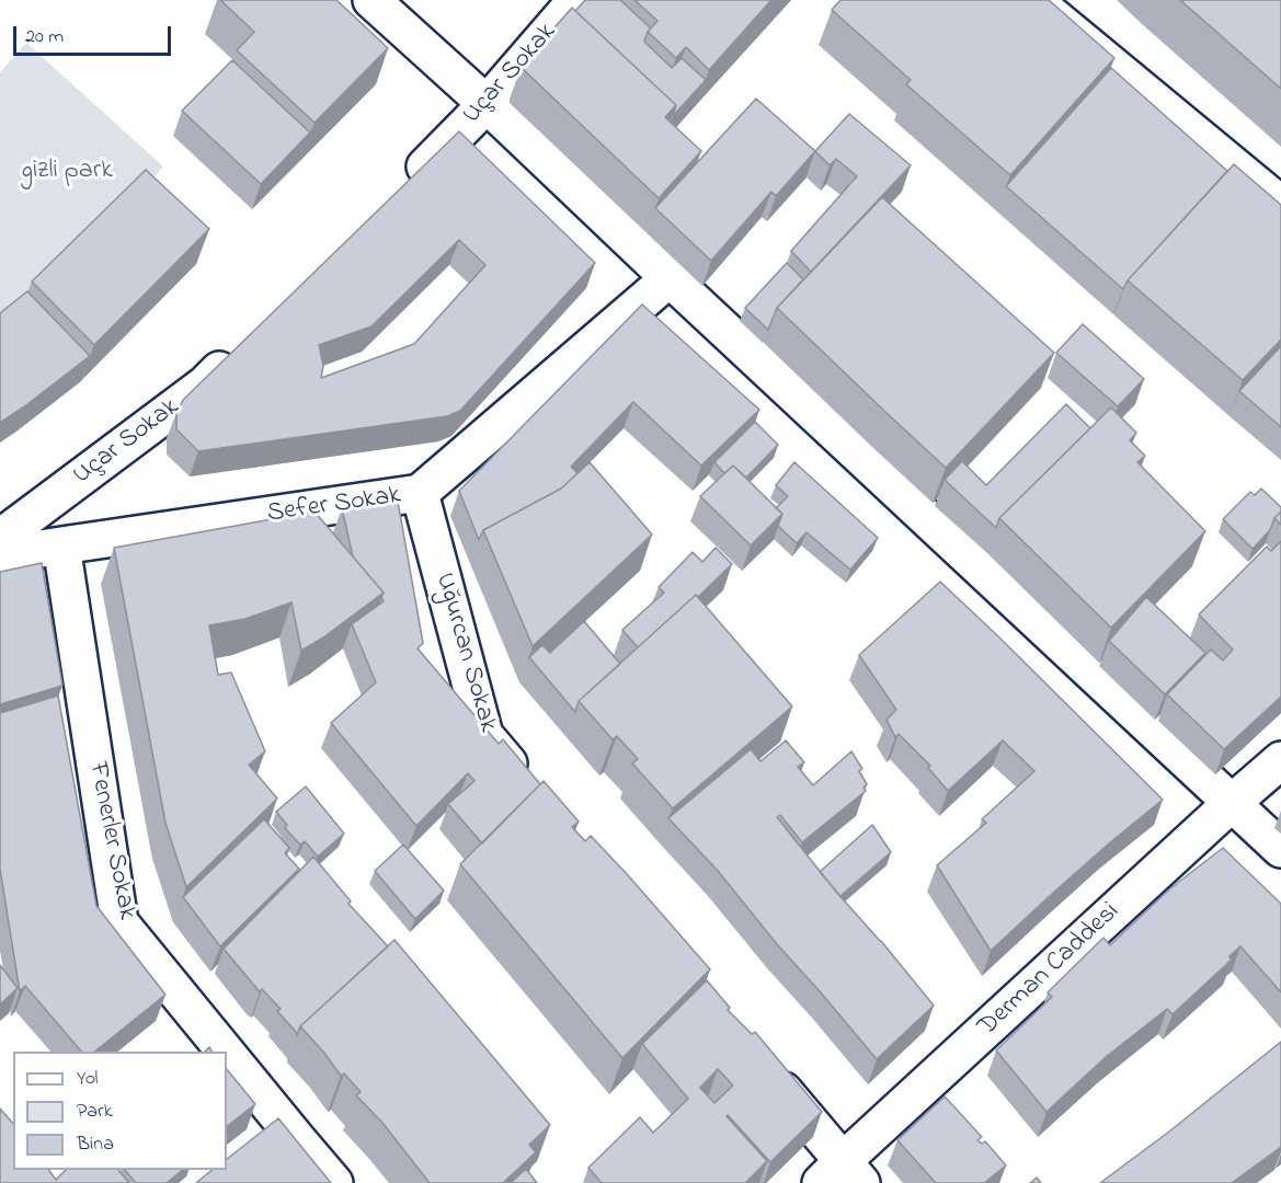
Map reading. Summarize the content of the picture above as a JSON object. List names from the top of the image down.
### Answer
{
  "streets": {
    "street": [
      "Uçar Sokak",
      "Sefer Sokak",
      "Uğurcan Sokak",
      "Fenerler Sokak",
      "Derman Caddesi"
    ]
  },
  "crossings": [
    ["Sefer Sokak", "Uğurcan Sokak"],
    ["Sefer Sokak", "Fenerler Sokak"]
  ],
  "parks": ["gizli park"],
  "legend": ["Yol", "Park", "Bina"],
  "scale_bar": "20 m"
}
